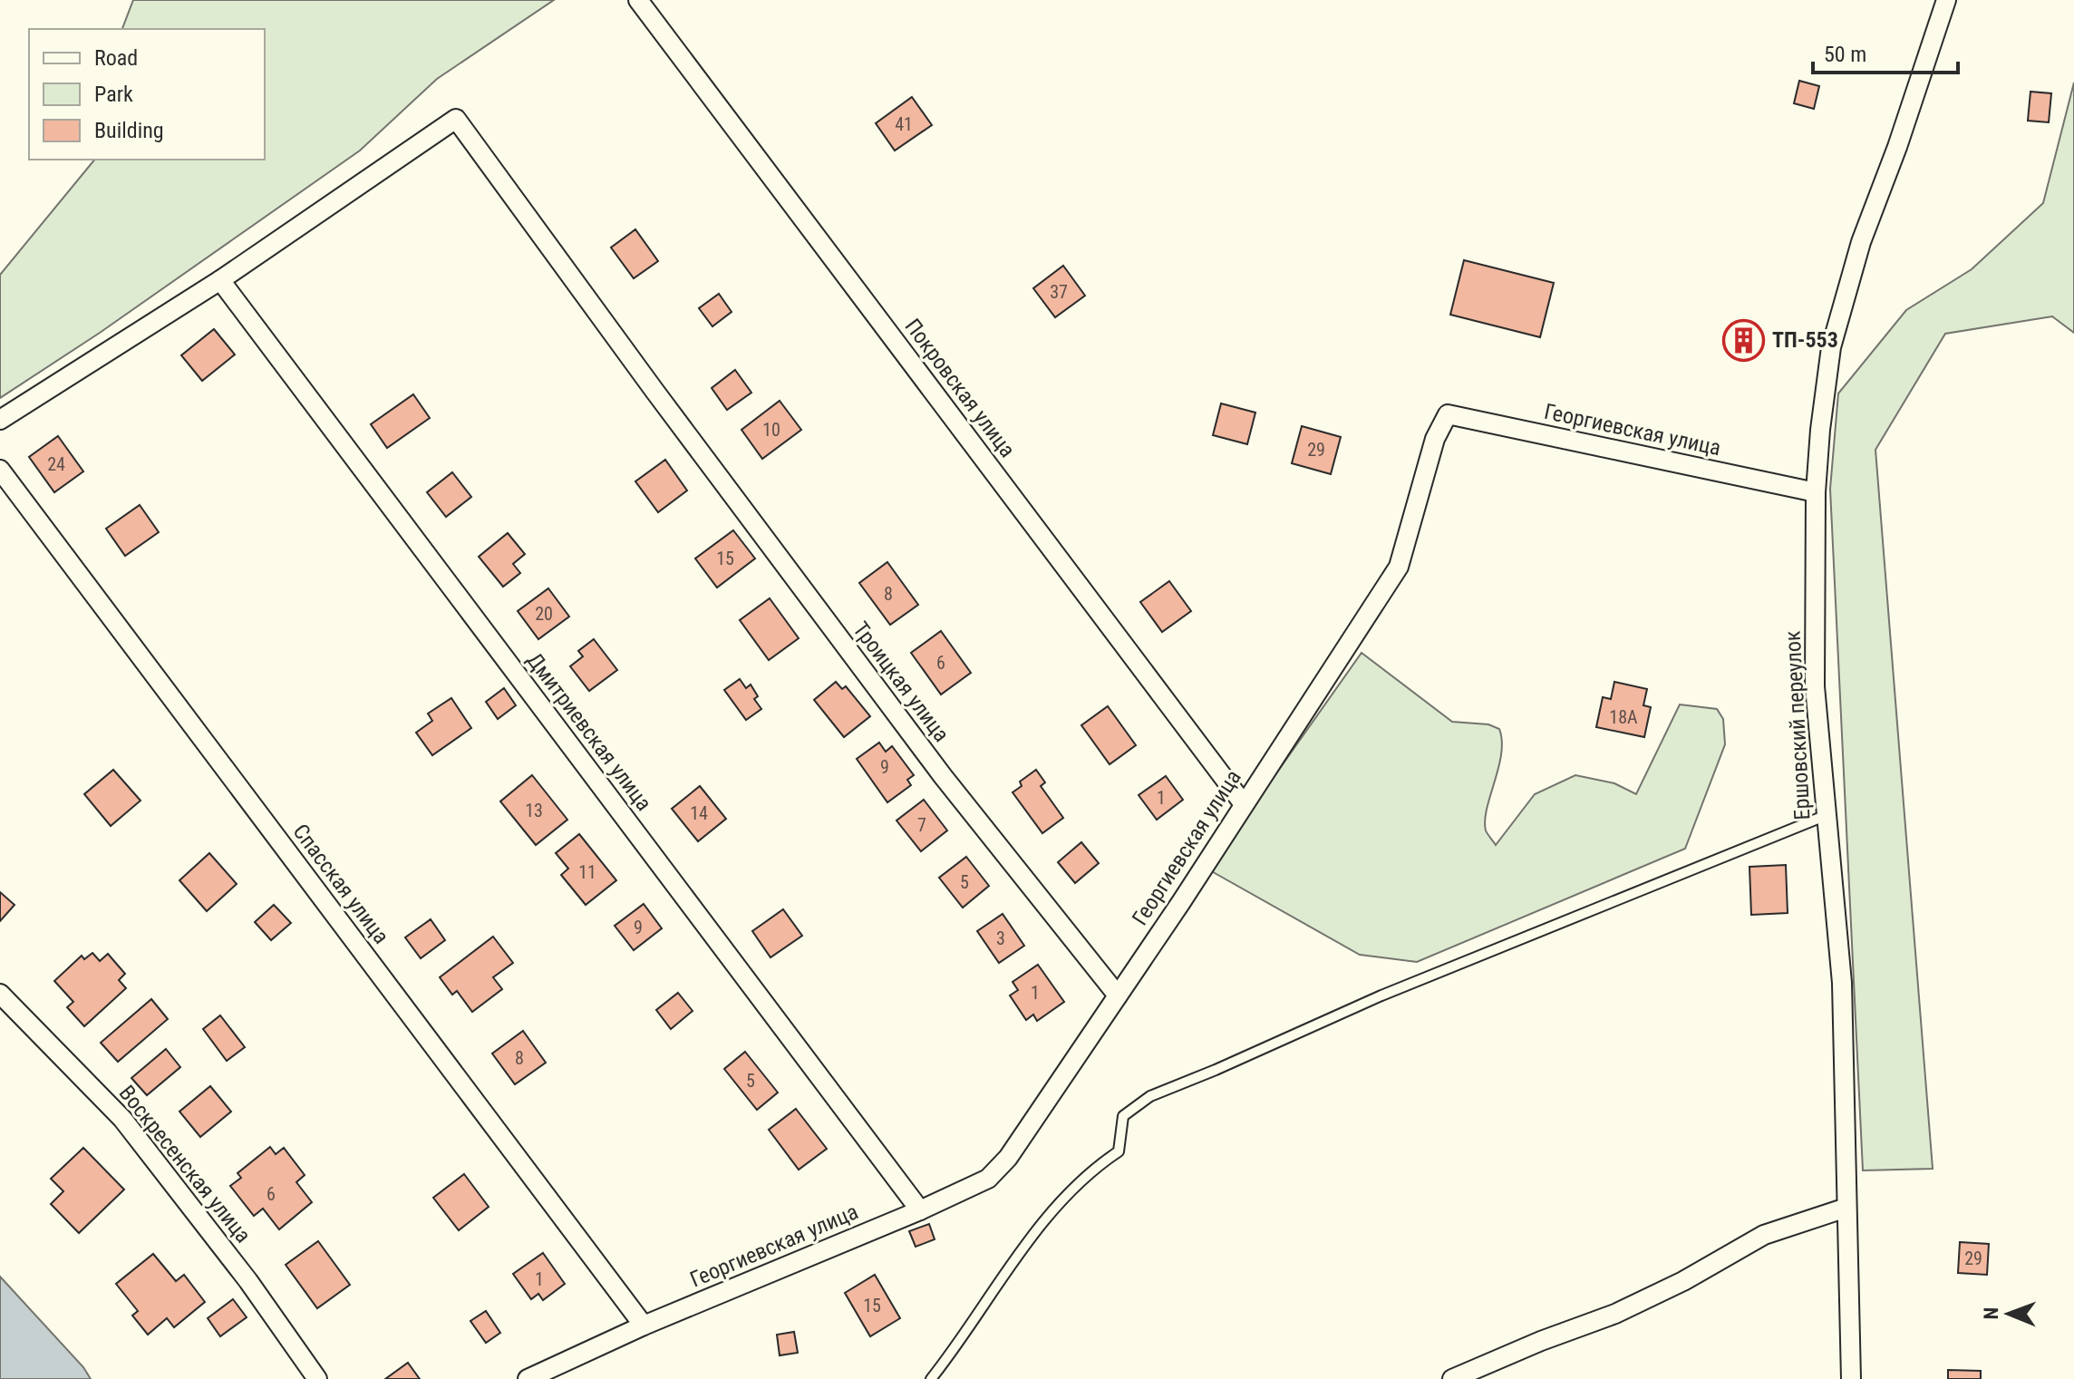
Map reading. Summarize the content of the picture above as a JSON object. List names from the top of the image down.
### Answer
{
  "streets": {
    "street": [
      "Покровская улица",
      "Георгиевская улица",
      "Троицкая улица",
      "Ершовский переулок",
      "Дмитриевская улица",
      "Спасская улица",
      "Воскресенская улица"
    ]
  },
  "crossings": [
    ["Покровская улица", "Георгиевская улица"],
    ["Георгиевская улица", "Троицкая улица"],
    ["Георгиевская улица", "Ершовский переулок"],
    ["Георгиевская улица", "Дмитриевская улица"],
    ["Георгиевская улица", "Спасская улица"],
    ["Троицкая улица", "Дмитриевская улица"]
  ],
  "places": {
    "building": ["ТП-553"]
  },
  "house_numbers": [
    "41",
    "37",
    "10",
    "29",
    "24",
    "15",
    "8",
    "20",
    "6",
    "18А",
    "9",
    "1",
    "13",
    "14",
    "7",
    "11",
    "5",
    "9",
    "3",
    "1",
    "8",
    "5",
    "6",
    "29",
    "1",
    "15"
  ],
  "legend": ["Road", "Park", "Building"],
  "scale_bar": "50 m",
  "north": "left"
}
